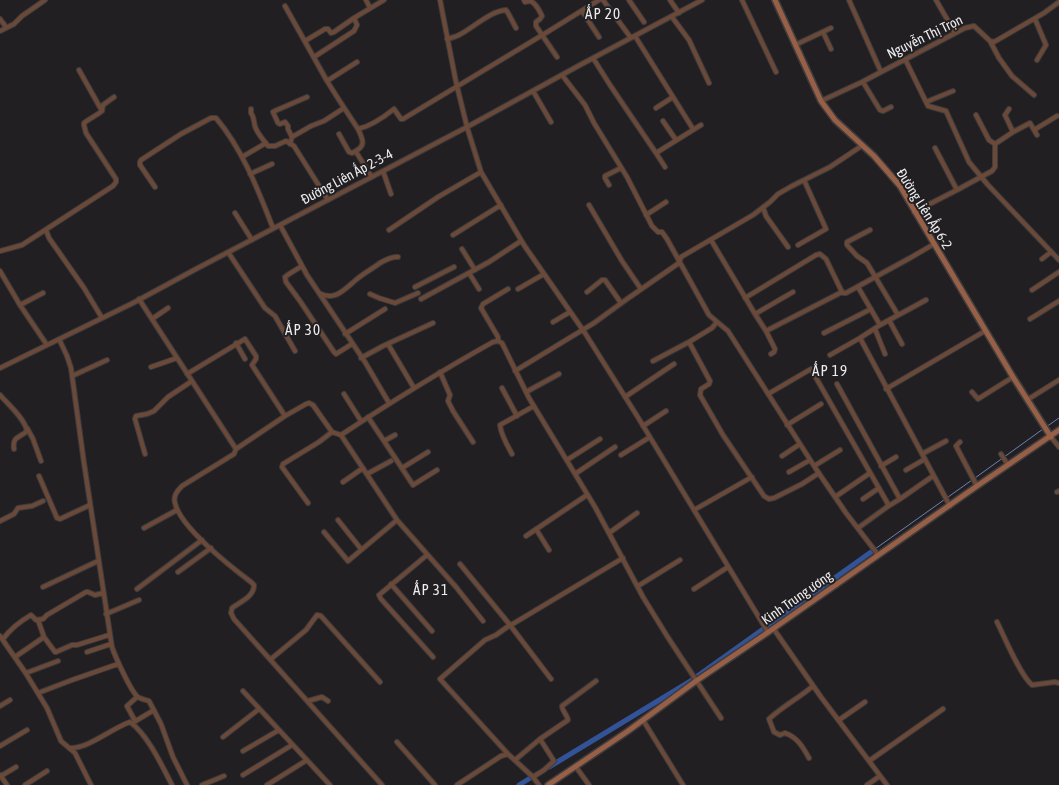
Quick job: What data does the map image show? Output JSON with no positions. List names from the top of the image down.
{
  "streets": {
    "street": [
      "Nguyễn Thị Trọn",
      "Đường Liên Ấp 2-3-4",
      "Đường Liên Ấp 6-2",
      "Kinh Trung ương"
    ]
  },
  "crossings": [
    ["Nguyễn Thị Trọn", "Đường Liên Ấp 6-2"],
    ["Đường Liên Ấp 6-2", "Kinh Trung ương"]
  ],
  "districts": [
    "ẤP 20",
    "ẤP 30",
    "ẤP 19",
    "ẤP 31"
  ]
}
